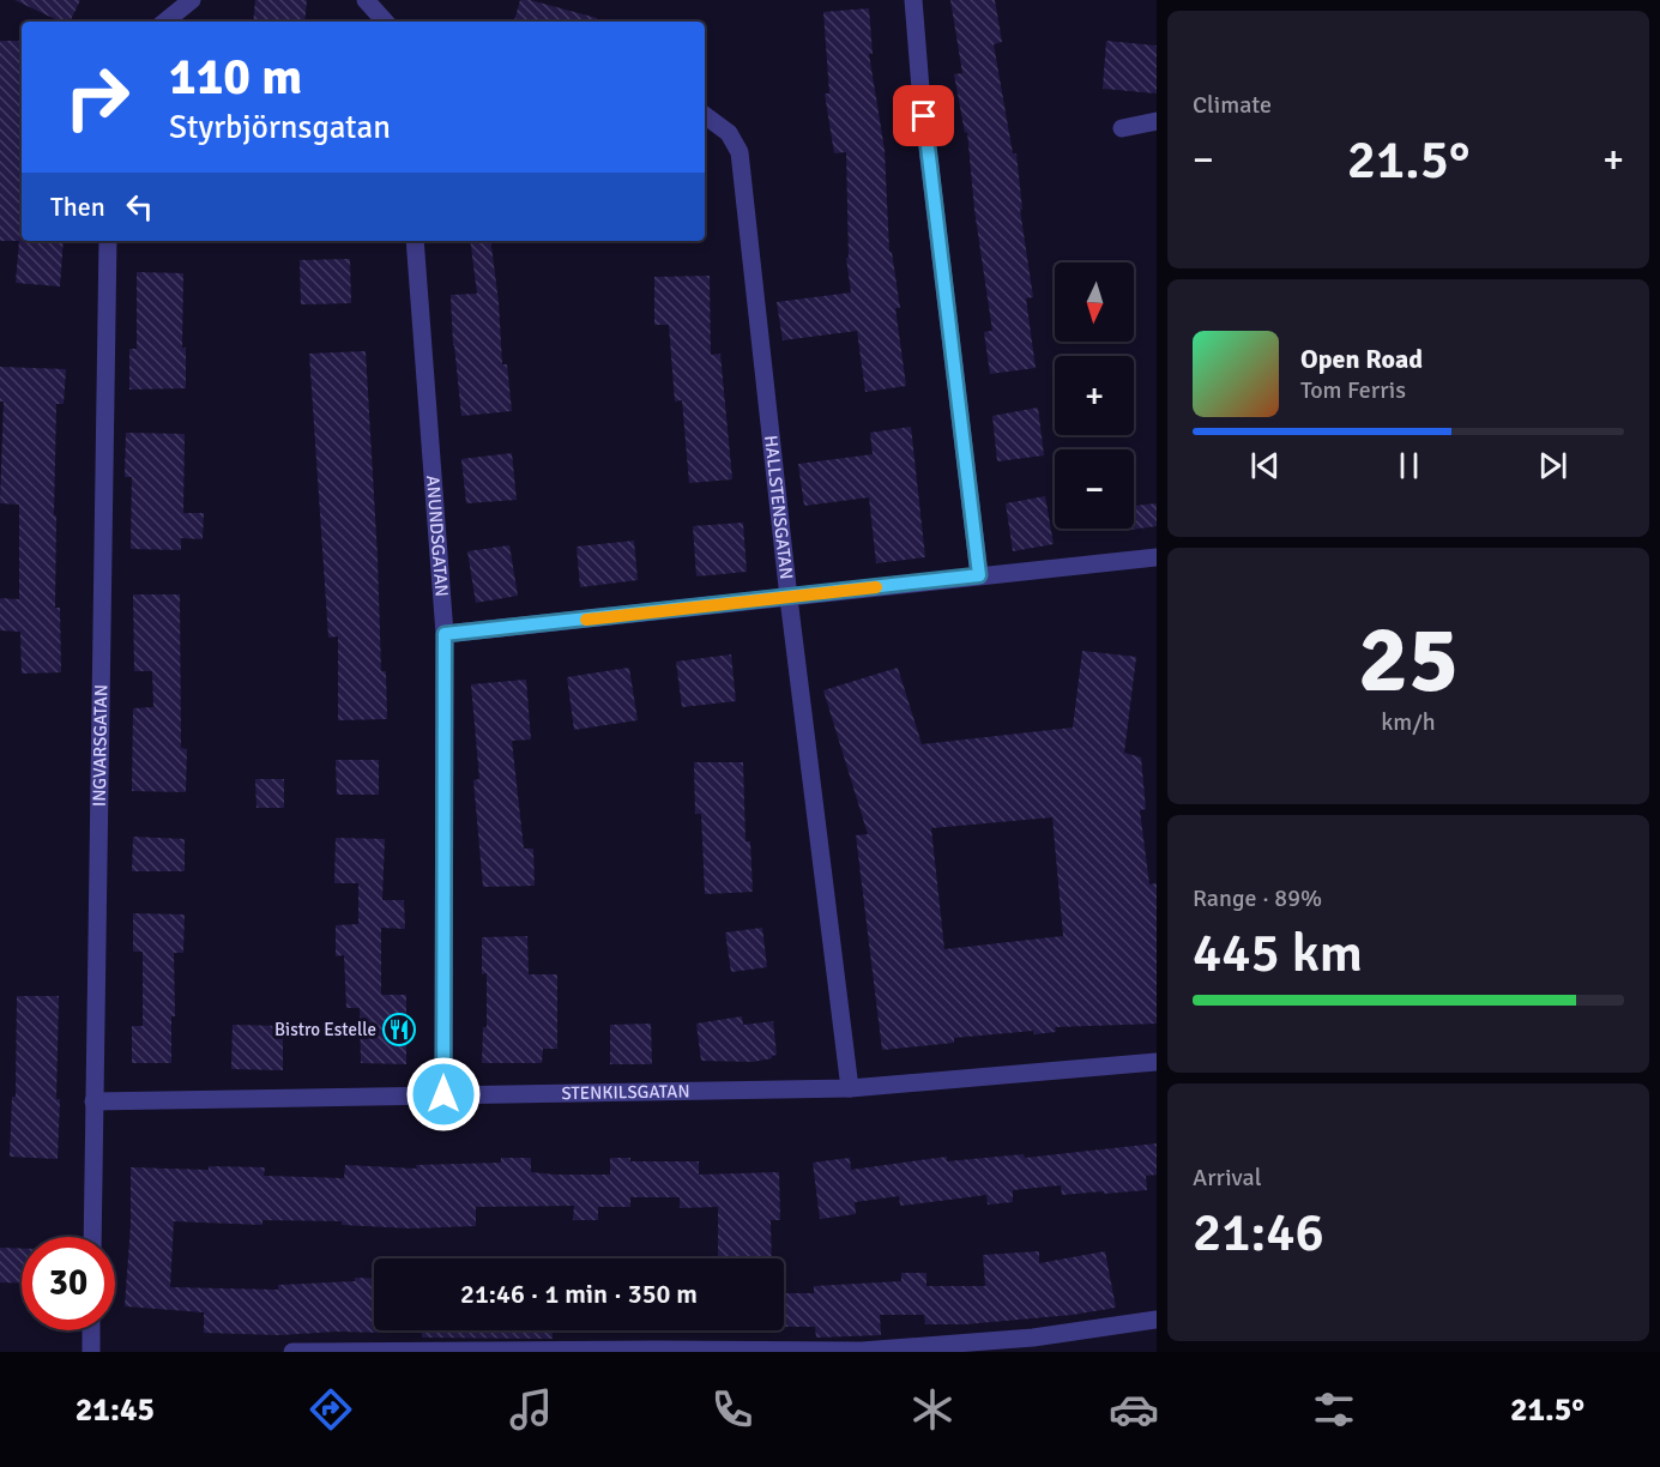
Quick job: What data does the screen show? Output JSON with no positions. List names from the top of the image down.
{
  "streets": {
    "street": [
      "HALLSTENSGATAN",
      "ANUNDSGATAN",
      "INGVARSGATAN",
      "STENKILSGATAN"
    ]
  },
  "crossings": [
    ["HALLSTENSGATAN", "STENKILSGATAN"],
    ["ANUNDSGATAN", "STENKILSGATAN"],
    ["INGVARSGATAN", "STENKILSGATAN"]
  ],
  "places": {
    "restaurant": ["Bistro Estelle"]
  },
  "north": "bottom",
  "page": {
    "tile": [
      "Climate",
      ["25", "km/h"],
      ["Range · 89%", "445 km"],
      ["Arrival", "21:46"]
    ],
    "turn": ["110 m", "Styrbjörnsgatan"],
    "heat": ["−", "21.5°", "+"],
    "then": "Then",
    "map_buttons": ["+", "−"],
    "song": ["Open Road", "Tom Ferris"],
    "limit": "30",
    "trip": "21:46 · 1 min · 350 m",
    "tabs": ["21:45", "21.5°"]
  }
}
